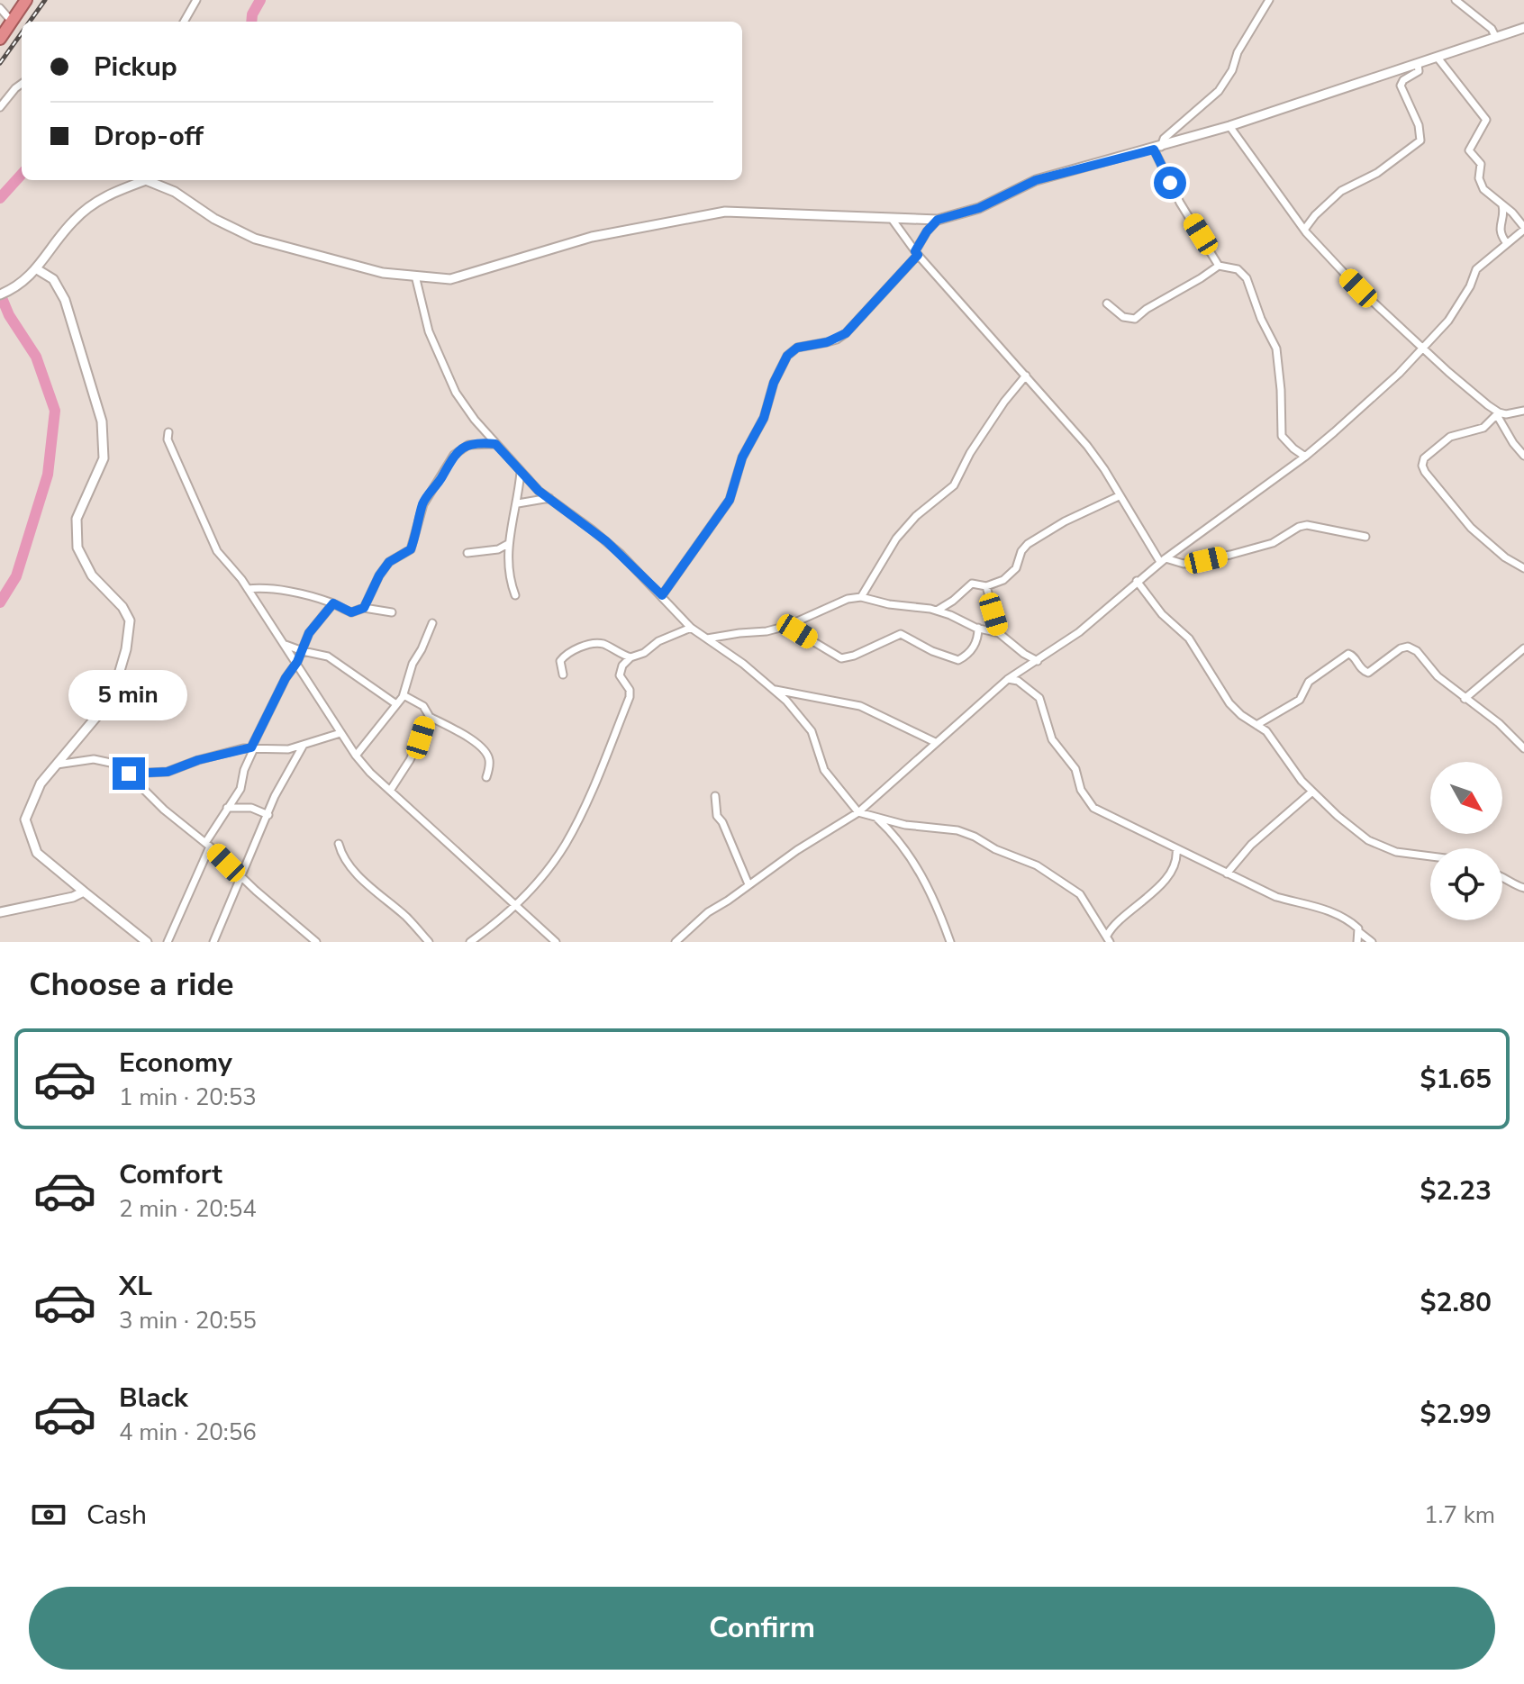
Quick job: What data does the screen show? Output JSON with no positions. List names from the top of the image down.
{
  "north": "bottom right",
  "page": {
    "banner": ["Pickup", "Drop-off"],
    "bubble": "5 min",
    "heading": "Choose a ride",
    "list": [
      {
        "name": "Economy",
        "note": "1 min · 20:53",
        "value": "$1.65"
      },
      {
        "name": "Comfort",
        "note": "2 min · 20:54",
        "value": "$2.23"
      },
      {
        "name": "XL",
        "note": "3 min · 20:55",
        "value": "$2.80"
      },
      {
        "name": "Black",
        "note": "4 min · 20:56",
        "value": "$2.99"
      }
    ],
    "pay": ["Cash", "1.7 km"],
    "buttons": "Confirm"
  }
}
